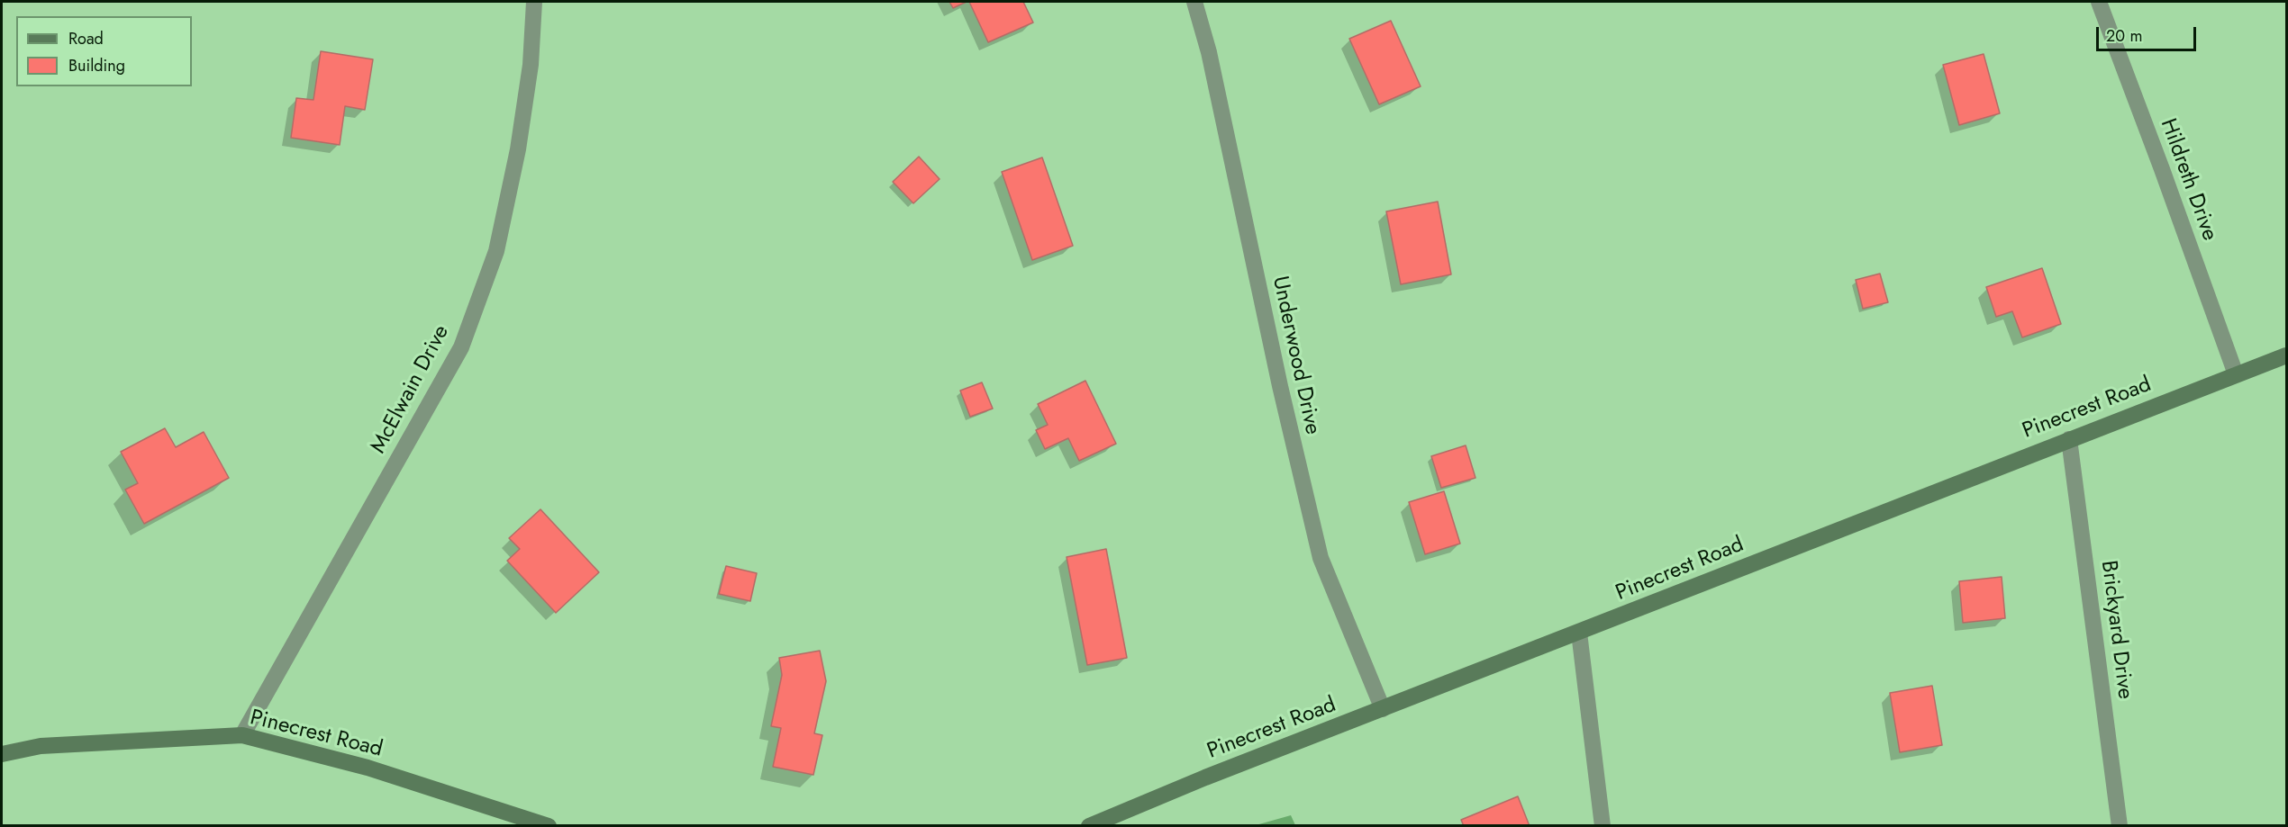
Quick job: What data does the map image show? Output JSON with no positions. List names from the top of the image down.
{
  "streets": {
    "street": [
      "Hildreth Drive",
      "Underwood Drive",
      "McElwain Drive",
      "Pinecrest Road",
      "Brickyard Drive"
    ]
  },
  "crossings": [
    ["Hildreth Drive", "Pinecrest Road"],
    ["Underwood Drive", "Pinecrest Road"],
    ["McElwain Drive", "Pinecrest Road"],
    ["Pinecrest Road", "Brickyard Drive"]
  ],
  "legend": ["Road", "Building"],
  "scale_bar": "20 m"
}
